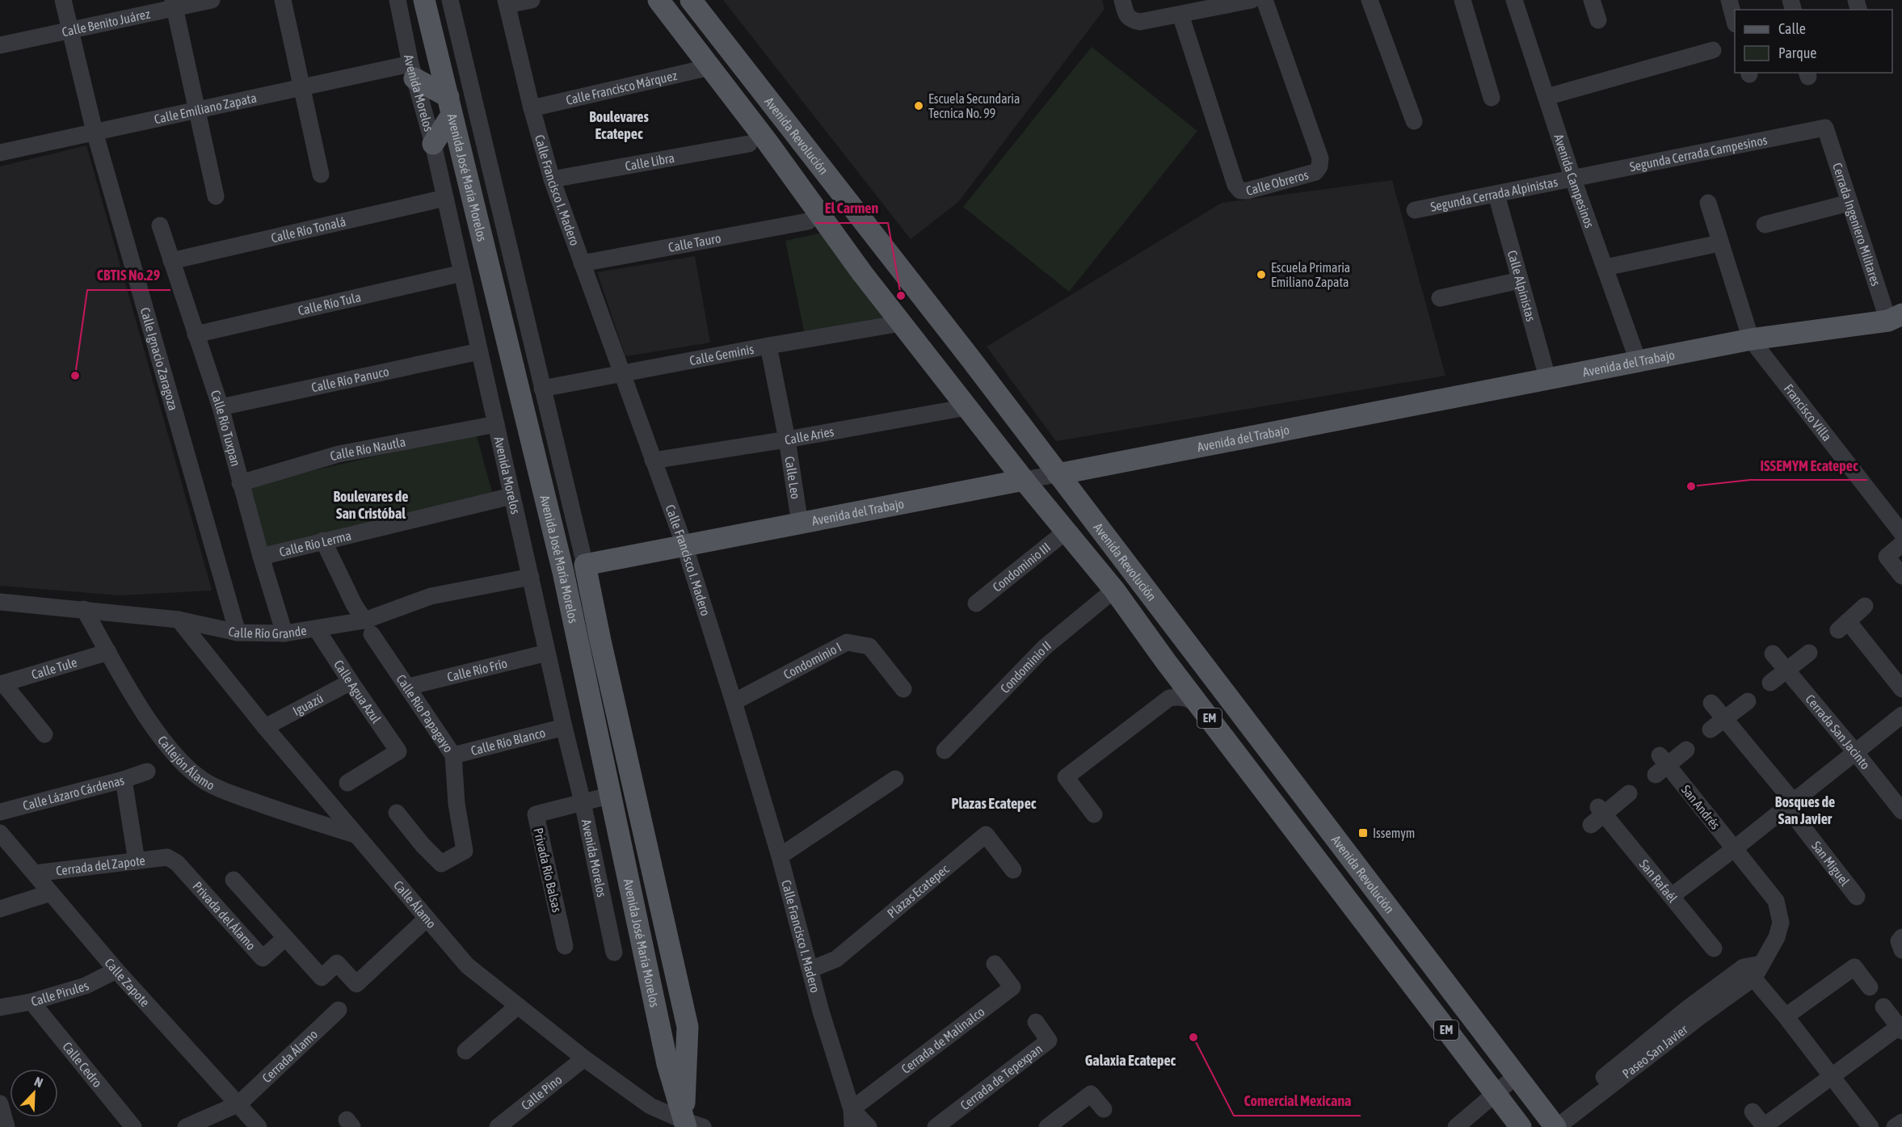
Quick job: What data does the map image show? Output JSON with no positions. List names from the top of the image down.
{
  "streets": {
    "main road": [
      "Avenida Revolución",
      "Avenida José María Morelos",
      "Avenida del Trabajo",
      "EM"
    ],
    "street": [
      "Calle Benito Juárez",
      "Calle Francisco Márquez",
      "Avenida Morelos",
      "Calle Emiliano Zapata",
      "Segunda Cerrada Campesinos",
      "Calle Libra",
      "Calle Obreros",
      "Avenida Campesinos",
      "Calle Francisco I. Madero",
      "Segunda Cerrada Alpinistas",
      "Cerrada Ingeniero Militares",
      "Calle Río Tonalá",
      "Calle Tauro",
      "Calle Alpinistas",
      "Calle Río Tula",
      "Calle Geminis",
      "Calle Ignacio Zaragoza",
      "Calle Río Panuco",
      "Francisco Villa",
      "Calle Río Tuxpan",
      "Calle Aries",
      "Calle Río Nautla",
      "Calle Leo",
      "Calle Río Lerma",
      "Condominio III",
      "Calle Río Grande",
      "Condominio I",
      "Condominio II",
      "Calle Tule",
      "Calle Río Frío",
      "Calle Agua Azul",
      "Iguazú",
      "Calle Río Papagayo",
      "Cerrada San Jacinto",
      "Calle Río Blanco",
      "Callejón Álamo",
      "Calle Lázaro Cárdenas",
      "San Andrés",
      "San Miguel",
      "Cerrada del Zapote",
      "Privada Río Balsas",
      "San Rafaél",
      "Plazas Ecatepec",
      "Calle Álamo",
      "Privada del Álamo",
      "Calle Zapote",
      "Calle Pirules",
      "Cerrada de Malinalco",
      "Paseo San Javier",
      "Cerrada Álamo",
      "Calle Cedro",
      "Cerrada de Tepexpan",
      "Calle Pino"
    ]
  },
  "crossings": [
    ["Calle Benito Juárez", "Calle Ignacio Zaragoza"],
    ["Calle Francisco Márquez", "Avenida Revolución"],
    ["Calle Francisco Márquez", "Calle Francisco I. Madero"],
    ["Avenida Morelos", "Calle Emiliano Zapata"],
    ["Avenida Morelos", "Calle Río Tonalá"],
    ["Avenida Morelos", "Calle Río Tula"],
    ["Avenida Morelos", "Calle Río Panuco"],
    ["Avenida Morelos", "Calle Río Nautla"],
    ["Avenida Morelos", "Calle Río Lerma"],
    ["Avenida Morelos", "Calle Río Grande"],
    ["Avenida Morelos", "Calle Río Frío"],
    ["Avenida Morelos", "Calle Río Blanco"],
    ["Avenida Morelos", "Privada Río Balsas"],
    ["Calle Emiliano Zapata", "Calle Ignacio Zaragoza"],
    ["Avenida Revolución", "Calle Geminis"],
    ["Avenida Revolución", "Avenida del Trabajo"],
    ["Avenida Revolución", "Calle Aries"],
    ["Avenida Revolución", "Condominio III"],
    ["Avenida Revolución", "Condominio II"],
    ["Avenida Revolución", "Paseo San Javier"],
    ["Segunda Cerrada Campesinos", "Avenida Campesinos"],
    ["Segunda Cerrada Campesinos", "Segunda Cerrada Alpinistas"],
    ["Segunda Cerrada Campesinos", "Cerrada Ingeniero Militares"],
    ["Calle Libra", "Calle Francisco I. Madero"],
    ["Avenida José María Morelos", "Calle Geminis"],
    ["Avenida José María Morelos", "Avenida del Trabajo"],
    ["Avenida José María Morelos", "Privada Río Balsas"],
    ["Avenida José María Morelos", "Calle Álamo"],
    ["Avenida Campesinos", "Segunda Cerrada Alpinistas"],
    ["Avenida Campesinos", "Avenida del Trabajo"],
    ["Calle Francisco I. Madero", "Calle Tauro"],
    ["Calle Francisco I. Madero", "Calle Geminis"],
    ["Calle Francisco I. Madero", "Avenida del Trabajo"],
    ["Calle Francisco I. Madero", "Calle Aries"],
    ["Calle Francisco I. Madero", "Condominio I"],
    ["Calle Francisco I. Madero", "Plazas Ecatepec"],
    ["Calle Francisco I. Madero", "Cerrada de Malinalco"],
    ["Segunda Cerrada Alpinistas", "Calle Alpinistas"],
    ["Cerrada Ingeniero Militares", "Avenida del Trabajo"],
    ["Calle Río Tonalá", "Calle Río Tuxpan"],
    ["Calle Alpinistas", "Avenida del Trabajo"],
    ["Calle Río Tula", "Calle Río Tuxpan"],
    ["Calle Geminis", "Calle Leo"],
    ["Calle Ignacio Zaragoza", "Calle Río Grande"],
    ["Avenida del Trabajo", "Francisco Villa"],
    ["Avenida del Trabajo", "Calle Leo"],
    ["Calle Río Panuco", "Calle Río Tuxpan"],
    ["Calle Río Tuxpan", "Calle Río Nautla"],
    ["Calle Río Tuxpan", "Calle Río Lerma"],
    ["Calle Río Tuxpan", "Calle Río Grande"],
    ["Calle Aries", "Calle Leo"],
    ["Calle Río Lerma", "Calle Río Papagayo"],
    ["Calle Río Grande", "Calle Agua Azul"],
    ["Calle Río Grande", "Calle Río Papagayo"],
    ["Calle Río Grande", "Callejón Álamo"],
    ["Calle Río Grande", "Calle Álamo"],
    ["Calle Tule", "Callejón Álamo"],
    ["Calle Río Frío", "Calle Río Papagayo"],
    ["Calle Agua Azul", "Iguazú"],
    ["Iguazú", "Calle Álamo"],
    ["Calle Río Papagayo", "Calle Río Blanco"],
    ["Callejón Álamo", "Calle Álamo"],
    ["San Andrés", "Paseo San Javier"],
    ["Cerrada del Zapote", "Privada del Álamo"],
    ["Cerrada del Zapote", "Calle Zapote"],
    ["Calle Álamo", "Calle Pino"],
    ["Calle Zapote", "Calle Pirules"],
    ["Calle Zapote", "Cerrada Álamo"],
    ["Calle Pirules", "Calle Cedro"]
  ],
  "districts": [
    "Boulevares Ecatepec",
    "Boulevares de San Cristóbal",
    "Bosques de San Javier",
    "Plazas Ecatepec",
    "Galaxia Ecatepec"
  ],
  "places": {
    "other": [
      "Escuela Secundaria Tecnica No. 99",
      "Escuela Primaria Emiliano Zapata",
      "El Carmen",
      "CBTIS No.29",
      "ISSEMYM Ecatepec",
      "Comercial Mexicana"
    ],
    "transit": ["Issemym"]
  },
  "legend": ["Calle", "Parque"],
  "north": "top right"
}
